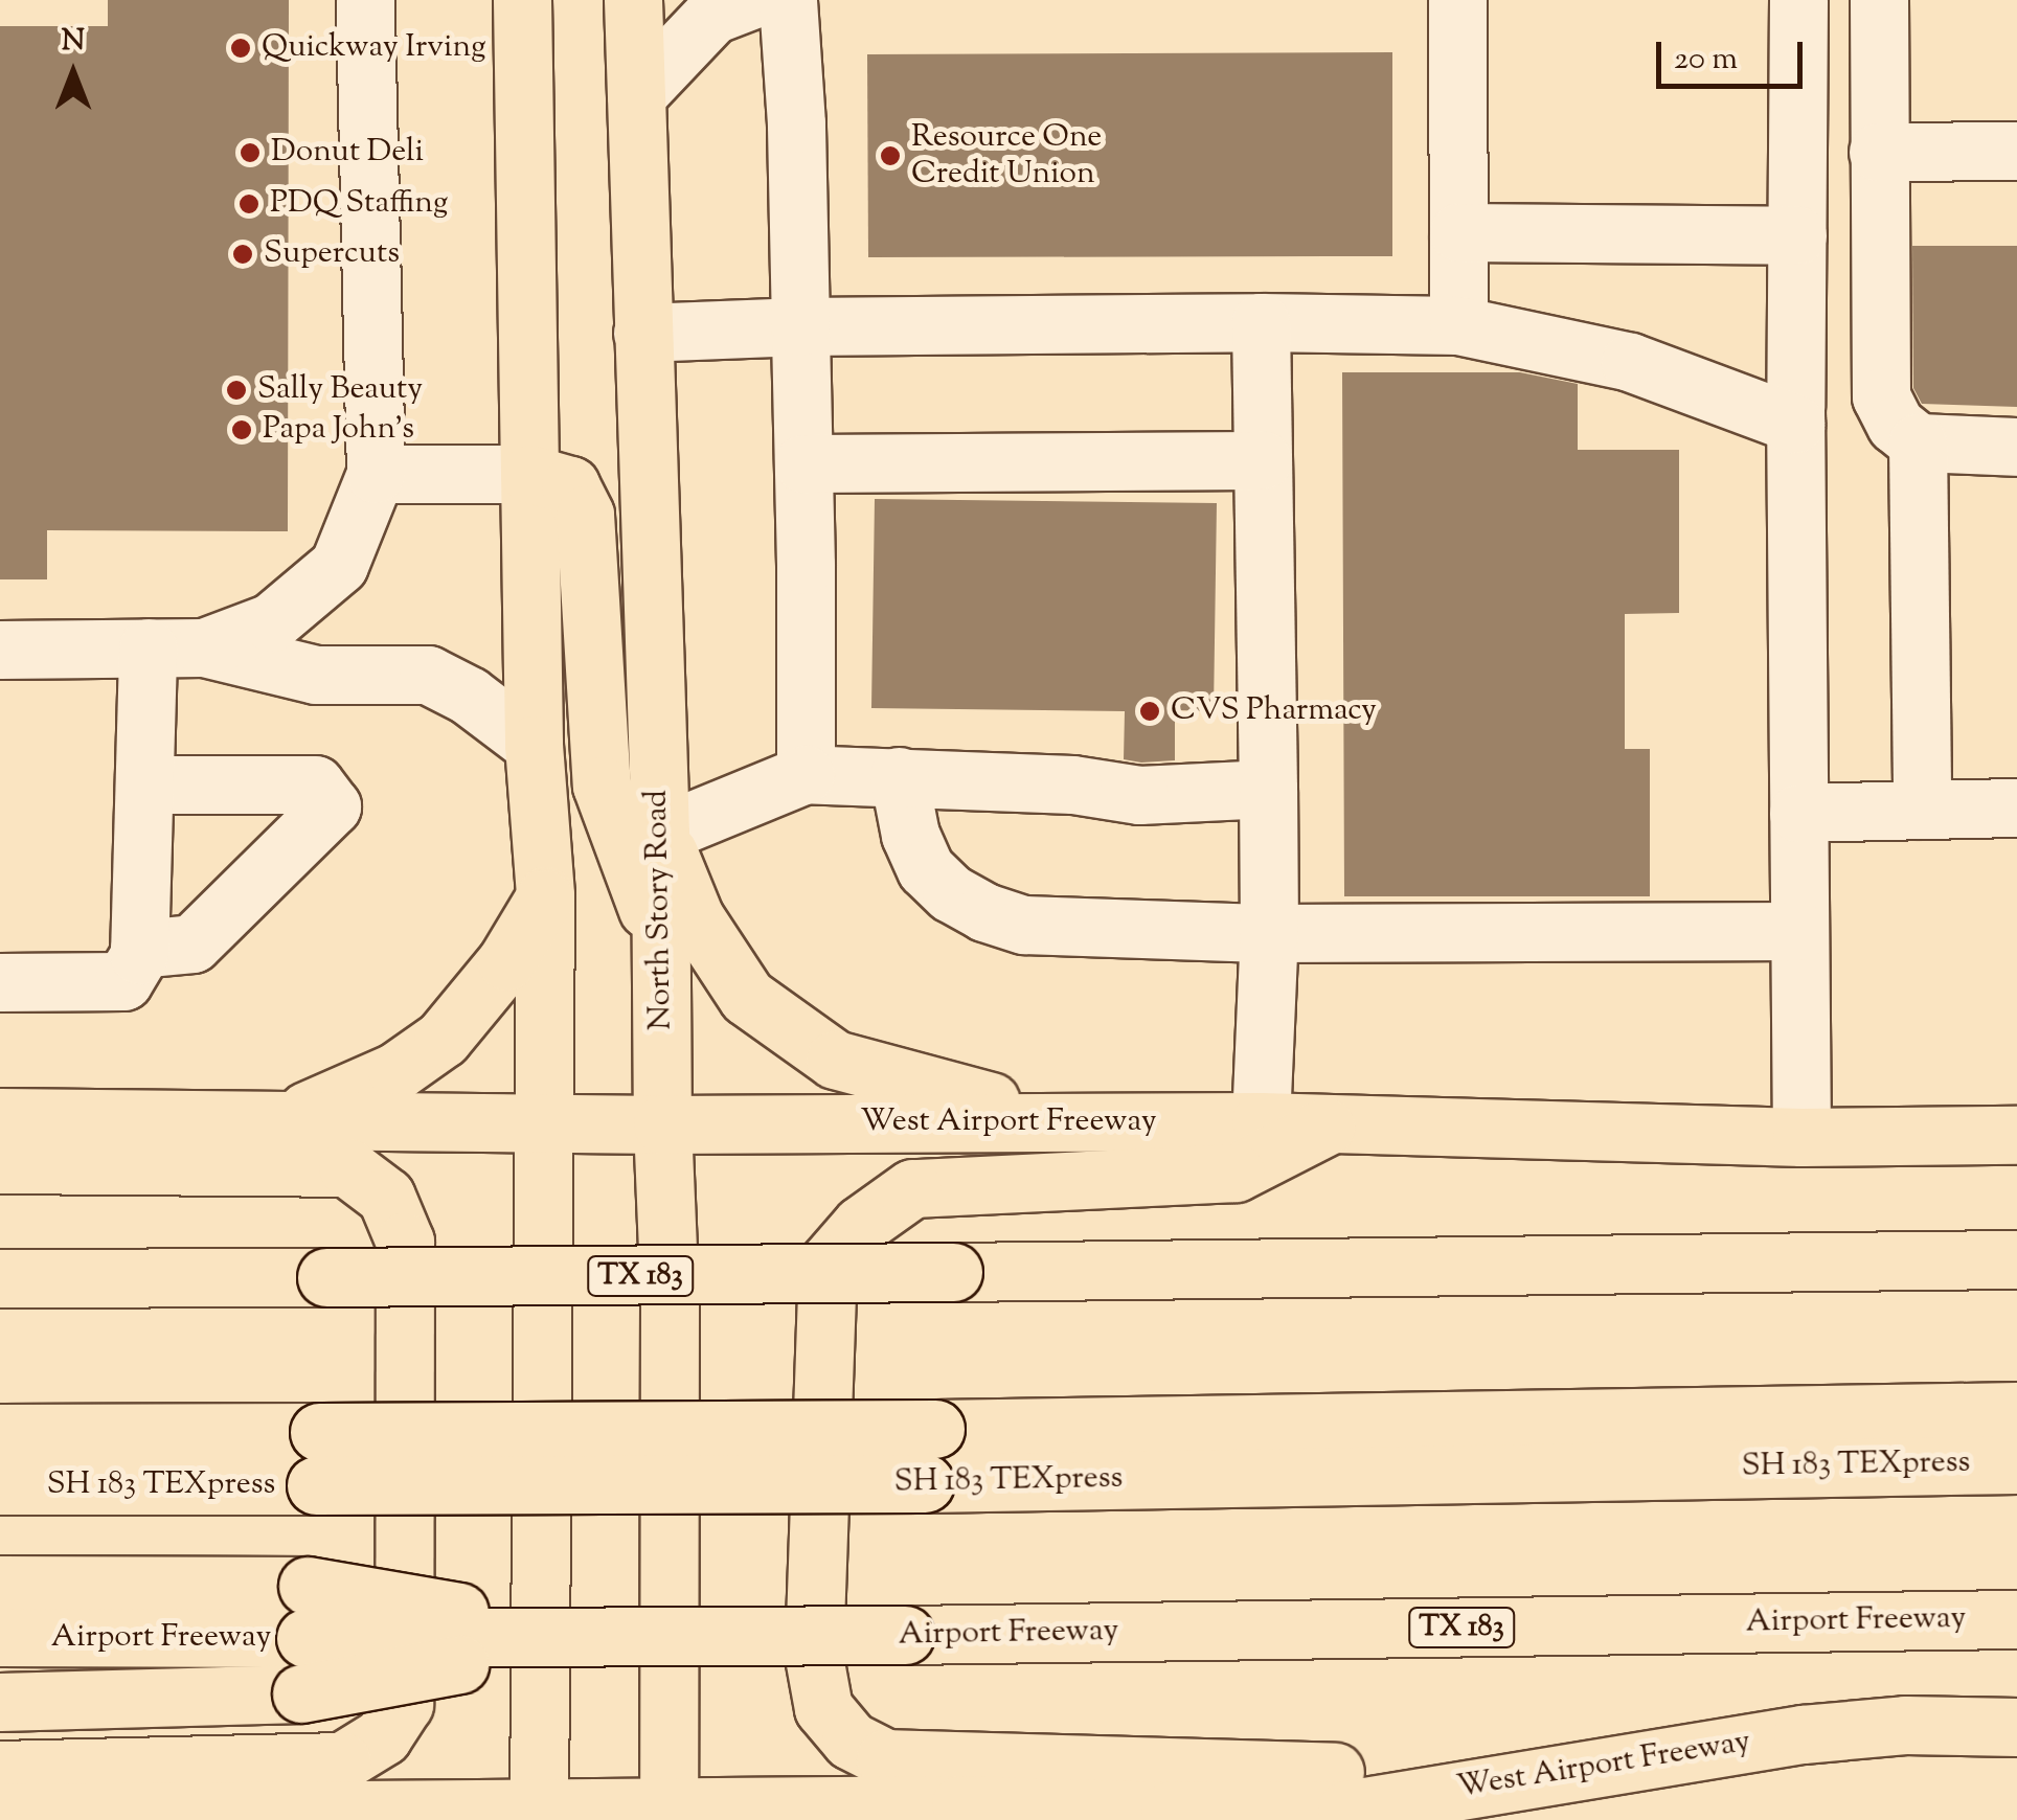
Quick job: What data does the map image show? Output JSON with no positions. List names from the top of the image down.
{
  "streets": {
    "main road": [
      "North Story Road",
      "West Airport Freeway",
      "TX 183",
      "SH 183 TEXpress",
      "Airport Freeway"
    ]
  },
  "crossings": [
    ["North Story Road", "West Airport Freeway"]
  ],
  "places": [
    "Quickway Irving",
    "Donut Deli",
    "Resource One Credit Union",
    "PDQ Staffing",
    "Supercuts",
    "Sally Beauty",
    "Papa John's",
    "CVS Pharmacy"
  ],
  "scale_bar": "20 m",
  "north": "top"
}
